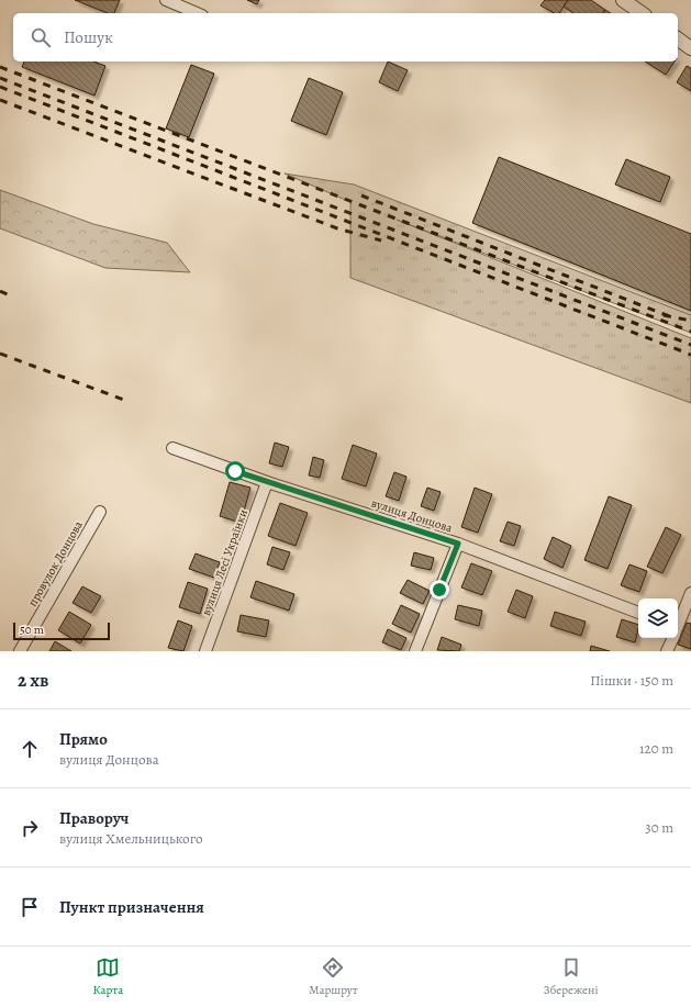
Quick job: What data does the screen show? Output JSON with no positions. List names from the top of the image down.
{
  "streets": {
    "street": ["вулиця Донцова", "вулиця Лесі Українки", "провулок Донцова"]
  },
  "crossings": [
    ["вулиця Донцова", "вулиця Лесі Українки"]
  ],
  "scale_bar": "50 m",
  "page": {
    "search": "Пошук",
    "scale": "50 m",
    "heading": ["2 хв", "Пішки · 150 m"],
    "list": [
      ["Прямо", "вулиця Донцова", "120 m"],
      ["Праворуч", "вулиця Хмельницького", "30 m"],
      "Пункт призначення"
    ],
    "nav": ["Карта", "Маршрут", "Збережені"]
  }
}
